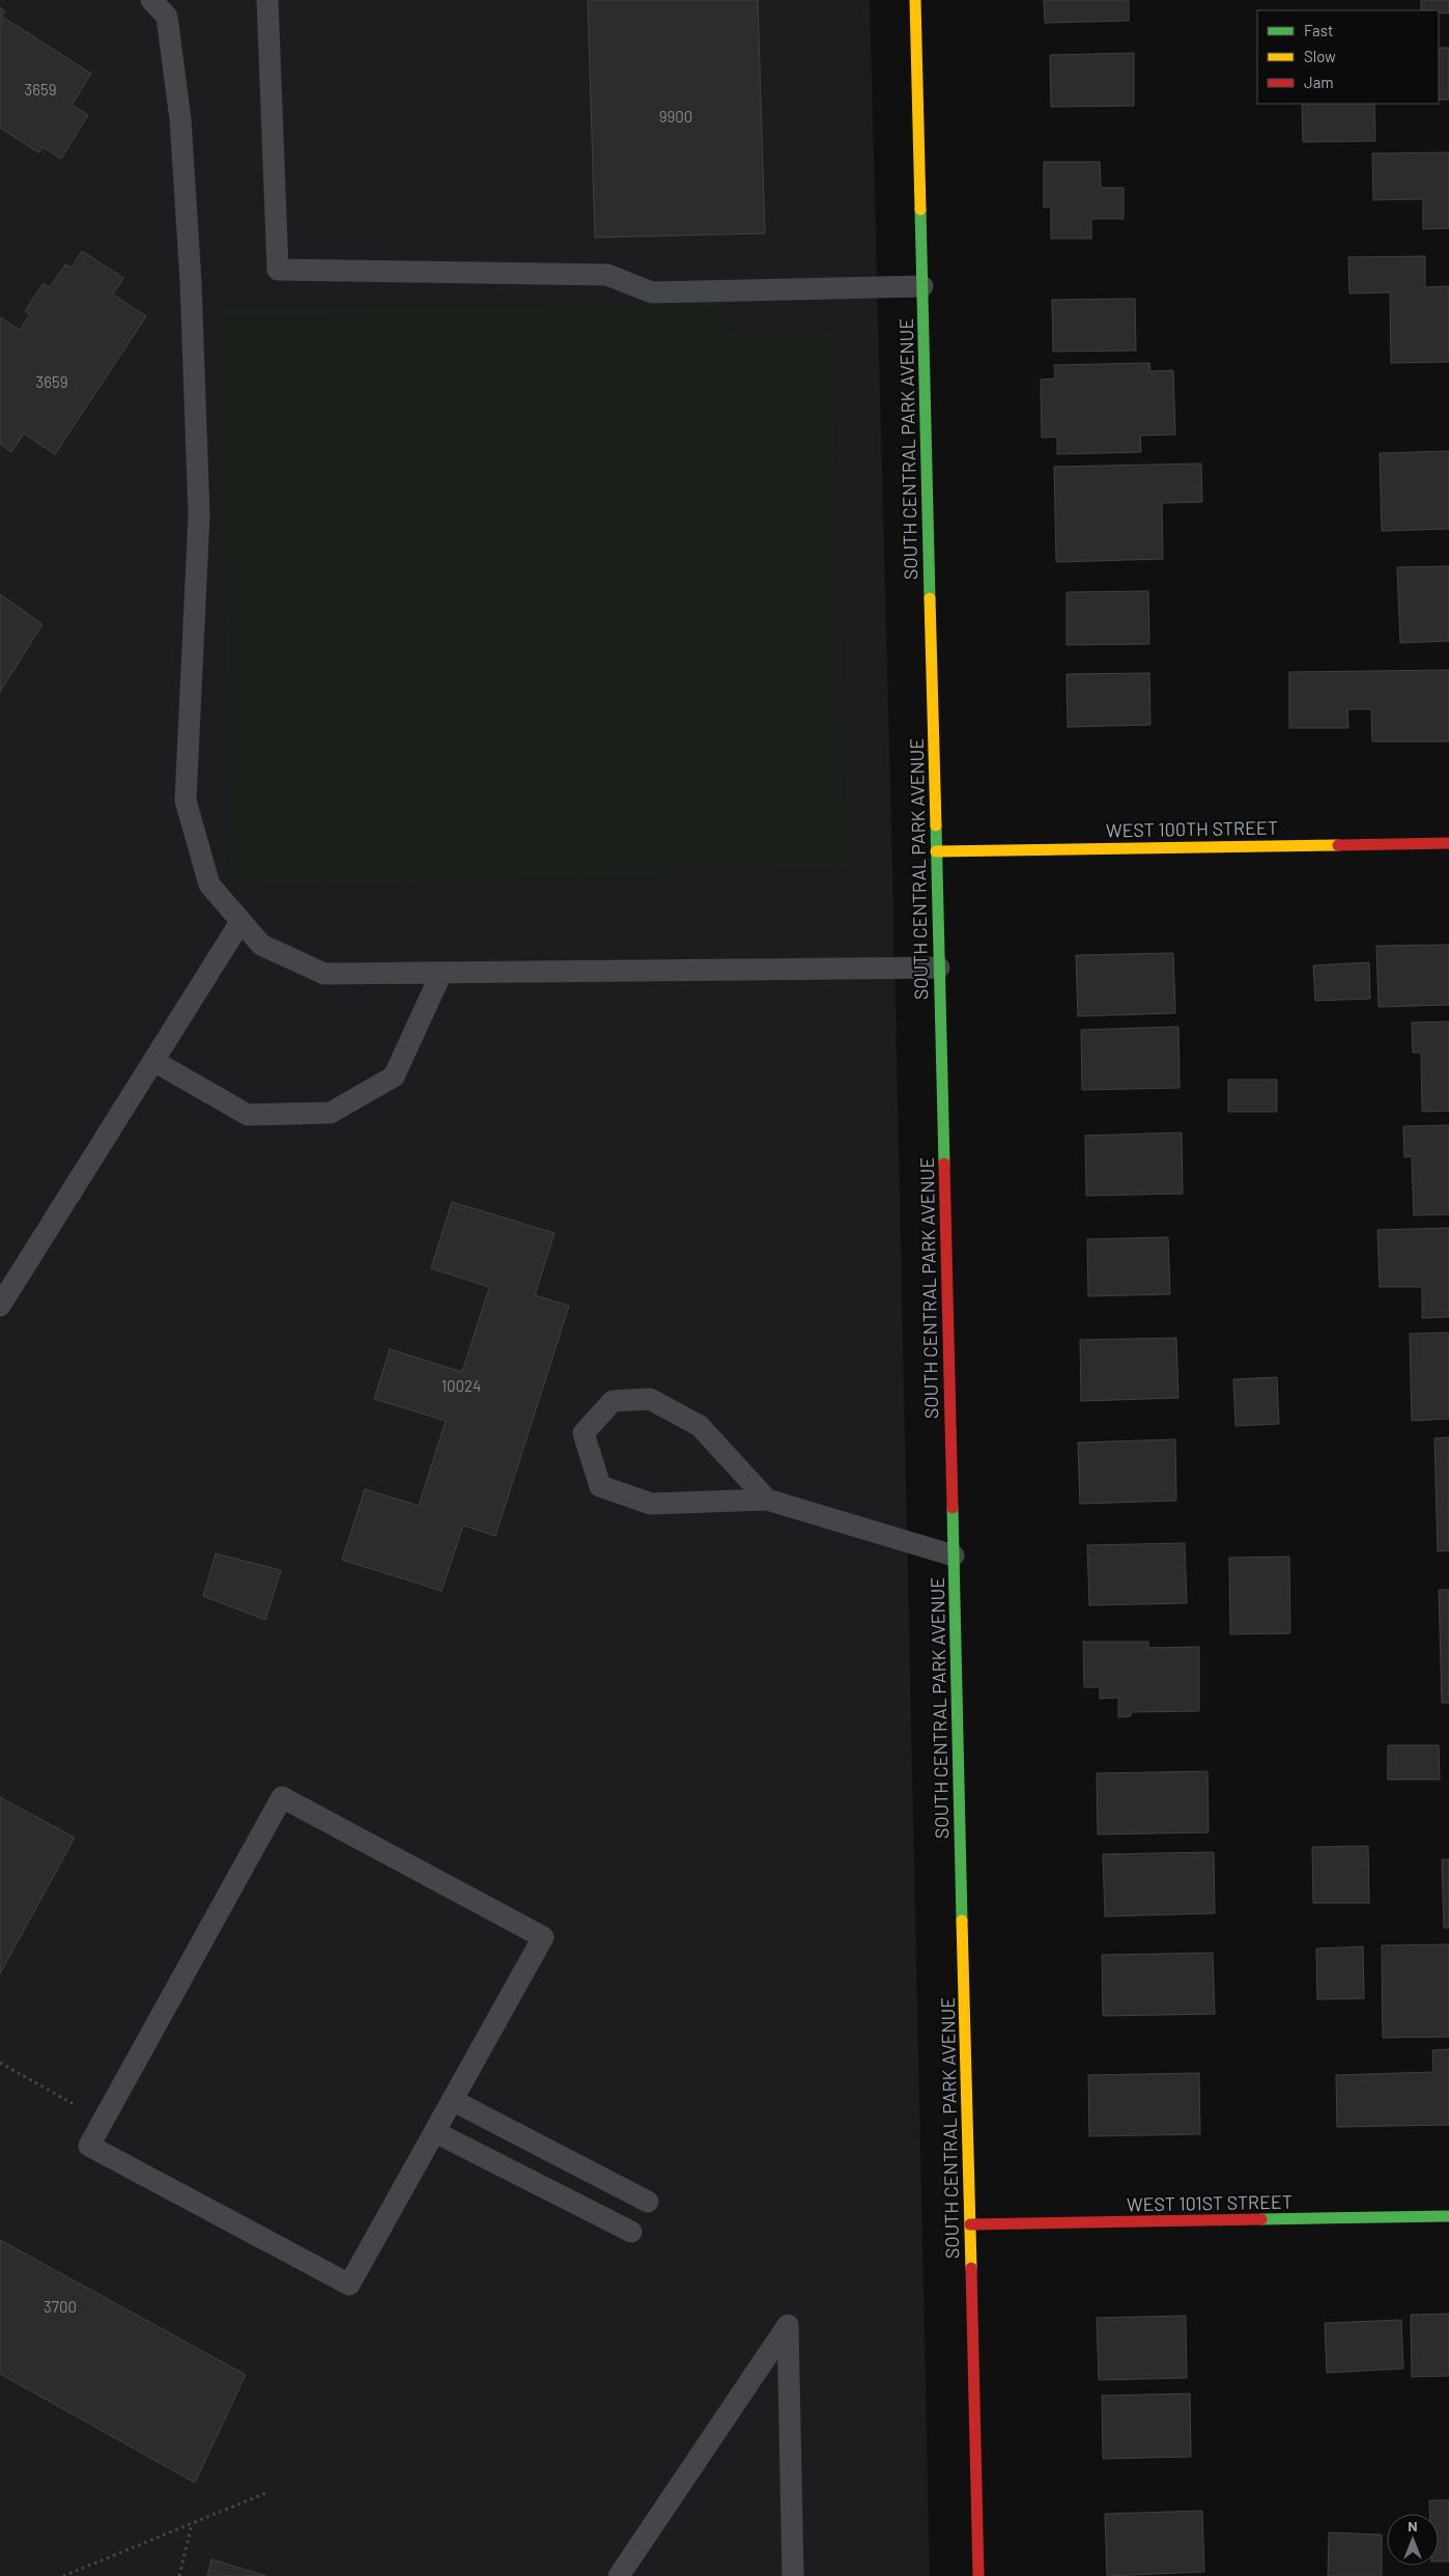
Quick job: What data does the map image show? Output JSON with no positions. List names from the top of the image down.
{
  "streets": {
    "street": ["SOUTH CENTRAL PARK AVENUE", "WEST 100TH STREET", "WEST 101ST STREET"]
  },
  "crossings": [
    ["SOUTH CENTRAL PARK AVENUE", "WEST 100TH STREET"],
    ["SOUTH CENTRAL PARK AVENUE", "WEST 101ST STREET"]
  ],
  "house_numbers": [
    "3659",
    "9900",
    "3659",
    "10024",
    "3700"
  ],
  "legend": ["Fast", "Slow", "Jam"],
  "north": "top"
}
